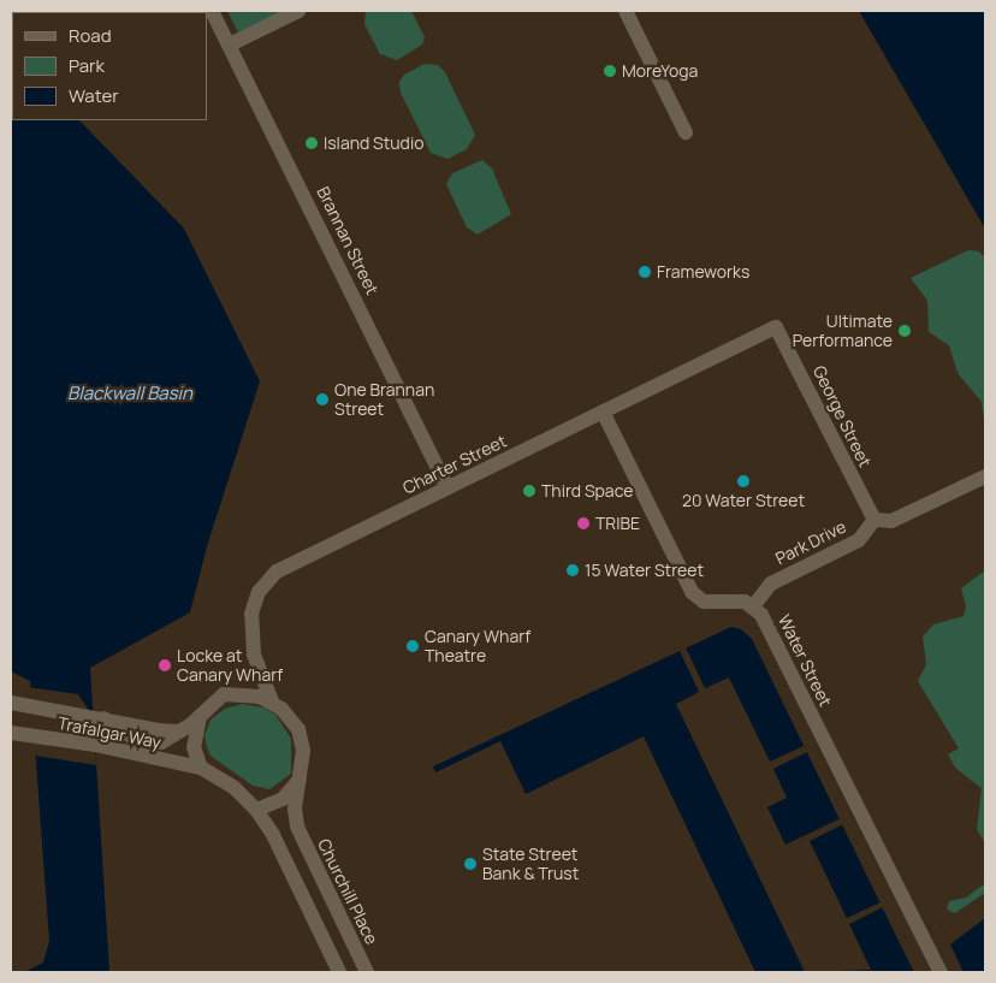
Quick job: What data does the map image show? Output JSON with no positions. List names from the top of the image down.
{
  "streets": {
    "street": [
      "Brannan Street",
      "George Street",
      "Charter Street",
      "Park Drive",
      "Water Street",
      "Trafalgar Way",
      "Churchill Place"
    ]
  },
  "crossings": [
    ["Brannan Street", "Charter Street"],
    ["George Street", "Charter Street"],
    ["George Street", "Park Drive"],
    ["Charter Street", "Trafalgar Way"],
    ["Charter Street", "Churchill Place"],
    ["Park Drive", "Water Street"],
    ["Trafalgar Way", "Churchill Place"]
  ],
  "water": ["Blackwall Basin"],
  "places": [
    "MoreYoga",
    "Island Studio",
    "Frameworks",
    "Ultimate Performance",
    "One Brannan Street",
    "20 Water Street",
    "Third Space",
    "TRIBE",
    "15 Water Street",
    "Canary Wharf Theatre",
    "Locke at Canary Wharf",
    "State Street Bank & Trust"
  ],
  "legend": ["Road", "Park", "Water"]
}
